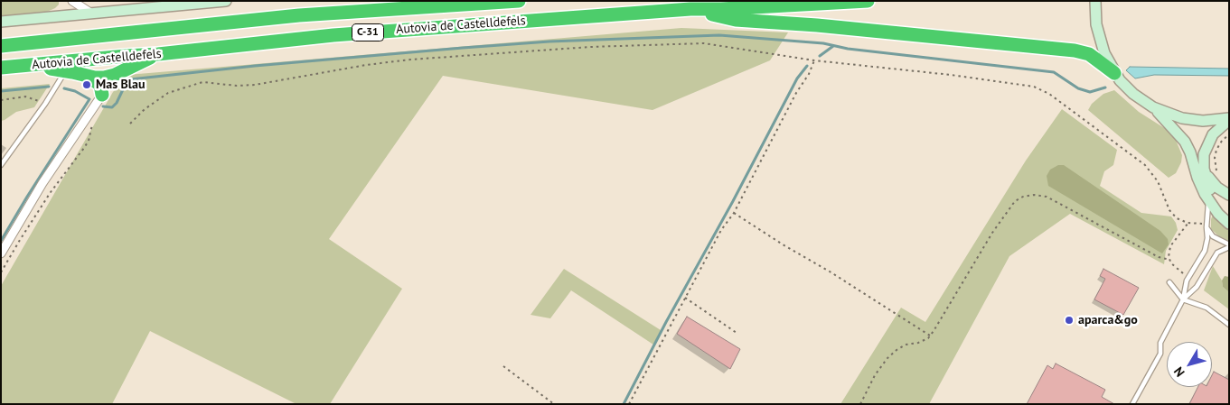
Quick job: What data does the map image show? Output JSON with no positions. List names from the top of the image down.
{
  "streets": {
    "highway": ["Autovia de Castelldefels", "C-31"]
  },
  "places": ["Mas Blau", "aparca&go"],
  "north": "bottom left"
}
